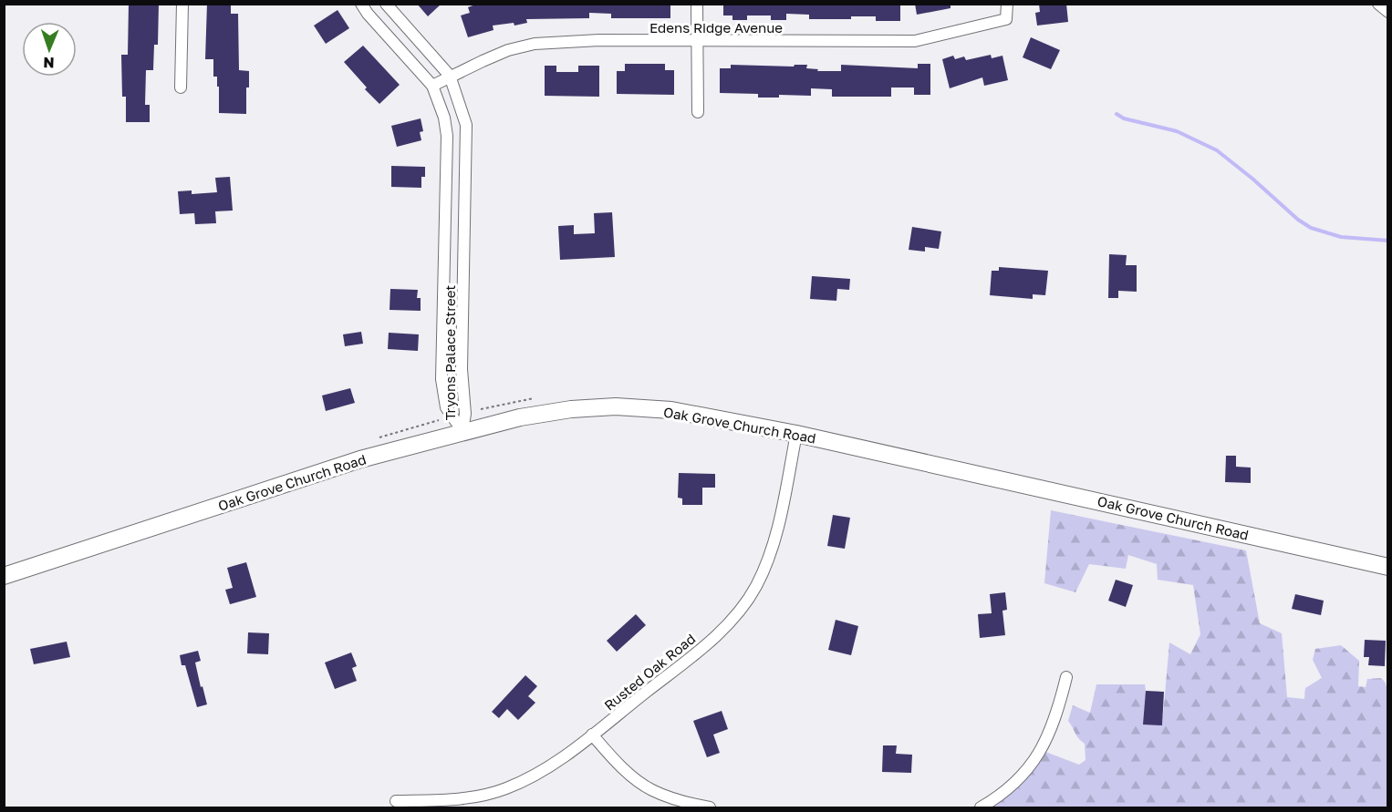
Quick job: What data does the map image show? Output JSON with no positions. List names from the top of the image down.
{
  "streets": {
    "main road": ["Oak Grove Church Road"],
    "street": ["Edens Ridge Avenue", "Tryons Palace Street", "Rusted Oak Road"]
  },
  "crossings": [
    ["Edens Ridge Avenue", "Tryons Palace Street"],
    ["Tryons Palace Street", "Oak Grove Church Road"],
    ["Oak Grove Church Road", "Rusted Oak Road"]
  ],
  "north": "bottom"
}
